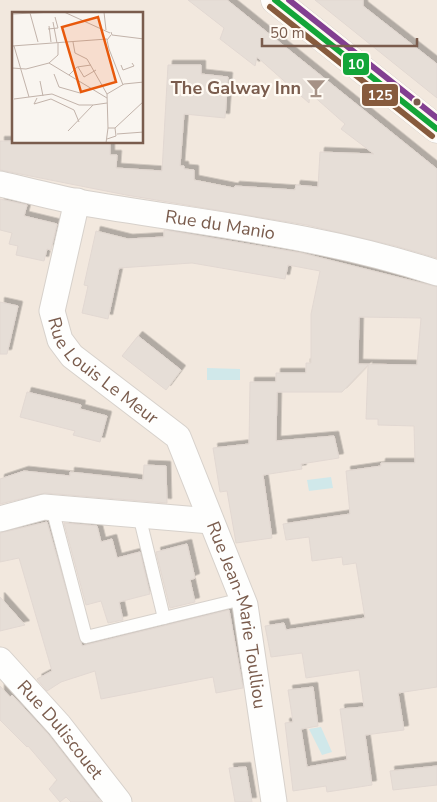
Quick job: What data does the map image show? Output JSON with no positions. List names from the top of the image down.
{
  "streets": {
    "street": [
      "Rue du Manio",
      "Rue Louis Le Meur",
      "Rue Jean-Marie Toulliou",
      "Rue Duliscouet"
    ]
  },
  "crossings": [
    ["Rue du Manio", "Rue Louis Le Meur"],
    ["Rue Louis Le Meur", "Rue Jean-Marie Toulliou"]
  ],
  "places": {
    "bar": ["The Galway Inn"]
  },
  "lines": ["transit line 10", "transit line 125"],
  "scale_bar": "50 m"
}
